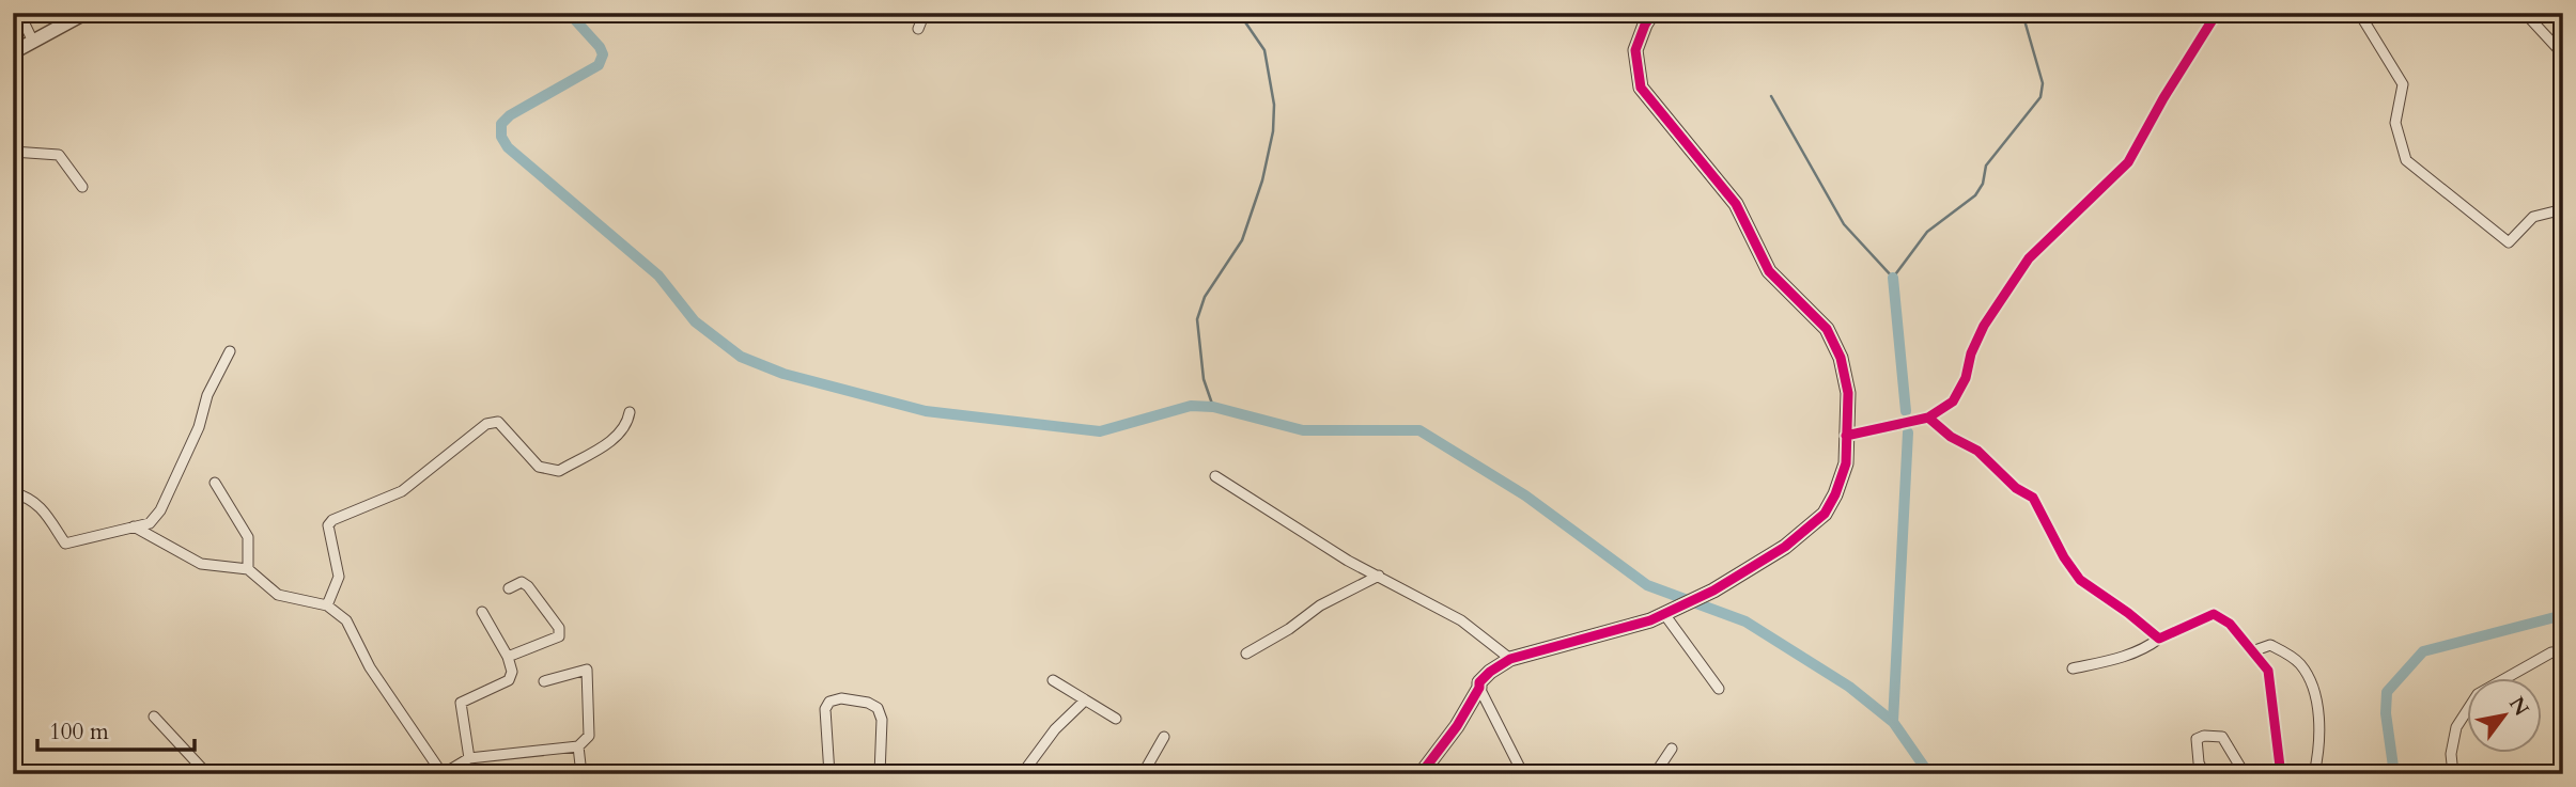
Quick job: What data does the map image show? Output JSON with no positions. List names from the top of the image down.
{
  "scale_bar": "100 m",
  "north": "top right"
}
